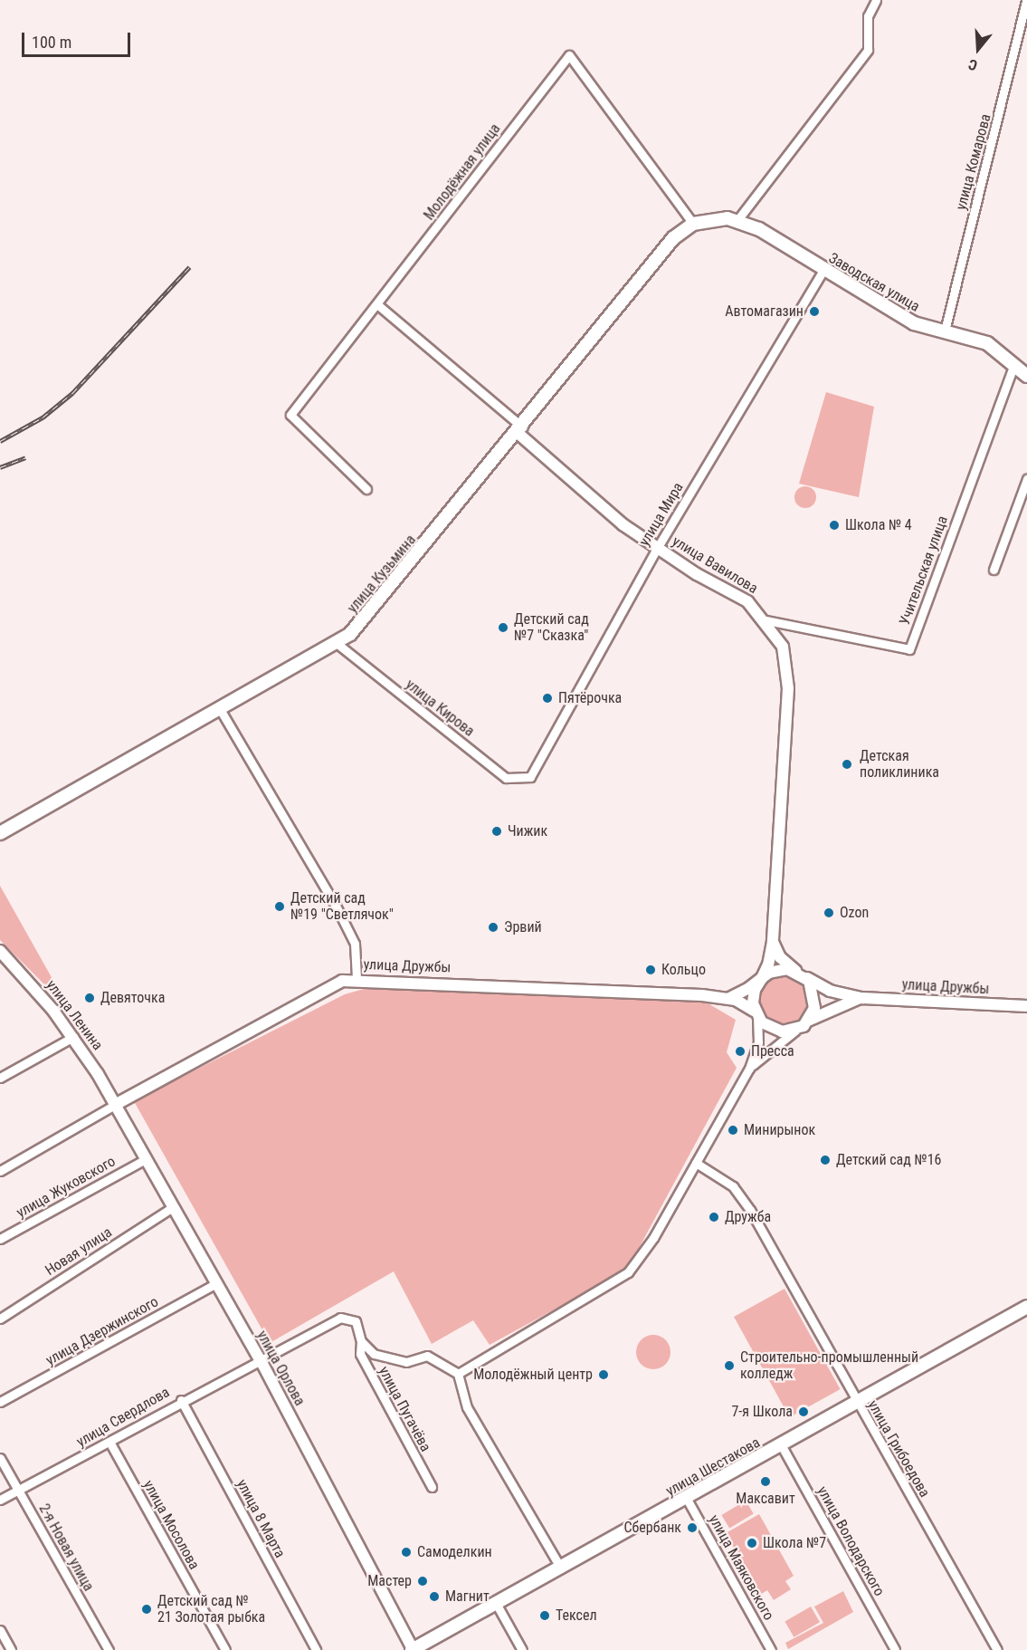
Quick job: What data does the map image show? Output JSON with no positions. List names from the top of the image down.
{
  "streets": {
    "main road": ["Заводская улица", "улица Кузьмина", "улица Шестакова"],
    "street": [
      "улица Комарова",
      "Молодёжная улица",
      "улица Мира",
      "улица Вавилова",
      "Учительская улица",
      "улица Кирова",
      "улица Дружбы",
      "улица Ленина",
      "улица Жуковского",
      "Новая улица",
      "улица Дзержинского",
      "улица Орлова",
      "улица Пугачёва",
      "улица Свердлова",
      "улица Грибоедова",
      "улица 8 Марта",
      "улица Мосолова",
      "улица Володарского",
      "2-я Новая улица",
      "улица Маяковского"
    ]
  },
  "crossings": [
    ["улица Комарова", "Заводская улица"],
    ["Молодёжная улица", "улица Вавилова"],
    ["Молодёжная улица", "улица Кузьмина"],
    ["Заводская улица", "улица Мира"],
    ["Заводская улица", "Учительская улица"],
    ["улица Мира", "улица Вавилова"],
    ["улица Мира", "улица Кирова"],
    ["улица Вавилова", "Учительская улица"],
    ["улица Вавилова", "улица Кузьмина"],
    ["улица Вавилова", "улица Дружбы"],
    ["улица Кузьмина", "улица Кирова"],
    ["улица Дружбы", "улица Ленина"],
    ["улица Дружбы", "улица Орлова"],
    ["улица Ленина", "улица Орлова"],
    ["улица Жуковского", "улица Орлова"],
    ["Новая улица", "улица Орлова"],
    ["улица Дзержинского", "улица Орлова"],
    ["улица Орлова", "улица Пугачёва"],
    ["улица Орлова", "улица Свердлова"],
    ["улица Орлова", "улица Шестакова"],
    ["улица Пугачёва", "улица Свердлова"],
    ["улица Свердлова", "улица 8 Марта"],
    ["улица Свердлова", "улица Мосолова"],
    ["улица Свердлова", "2-я Новая улица"],
    ["улица Грибоедова", "улица Шестакова"],
    ["улица Шестакова", "улица Володарского"],
    ["улица Шестакова", "улица Маяковского"]
  ],
  "places": [
    "Автомагазин",
    "Школа № 4",
    "Детский сад №7 \"Сказка\"",
    "Пятёрочка",
    "Детская поликлиника",
    "Чижик",
    "Детский сад №19 \"Светлячок\"",
    "Ozon",
    "Эрвий",
    "Кольцо",
    "Девяточка",
    "Пресса",
    "Минирынок",
    "Детский сад №16",
    "Дружба",
    "Строительно-промышленный колледж",
    "Молодёжный центр",
    "7-я Школа",
    "Максавит",
    "Сбербанк",
    "Школа №7",
    "Самоделкин",
    "Мастер",
    "Магнит",
    "Детский сад № 21 Золотая рыбка",
    "Тексел"
  ],
  "scale_bar": "100 m",
  "north": "bottom"
}
